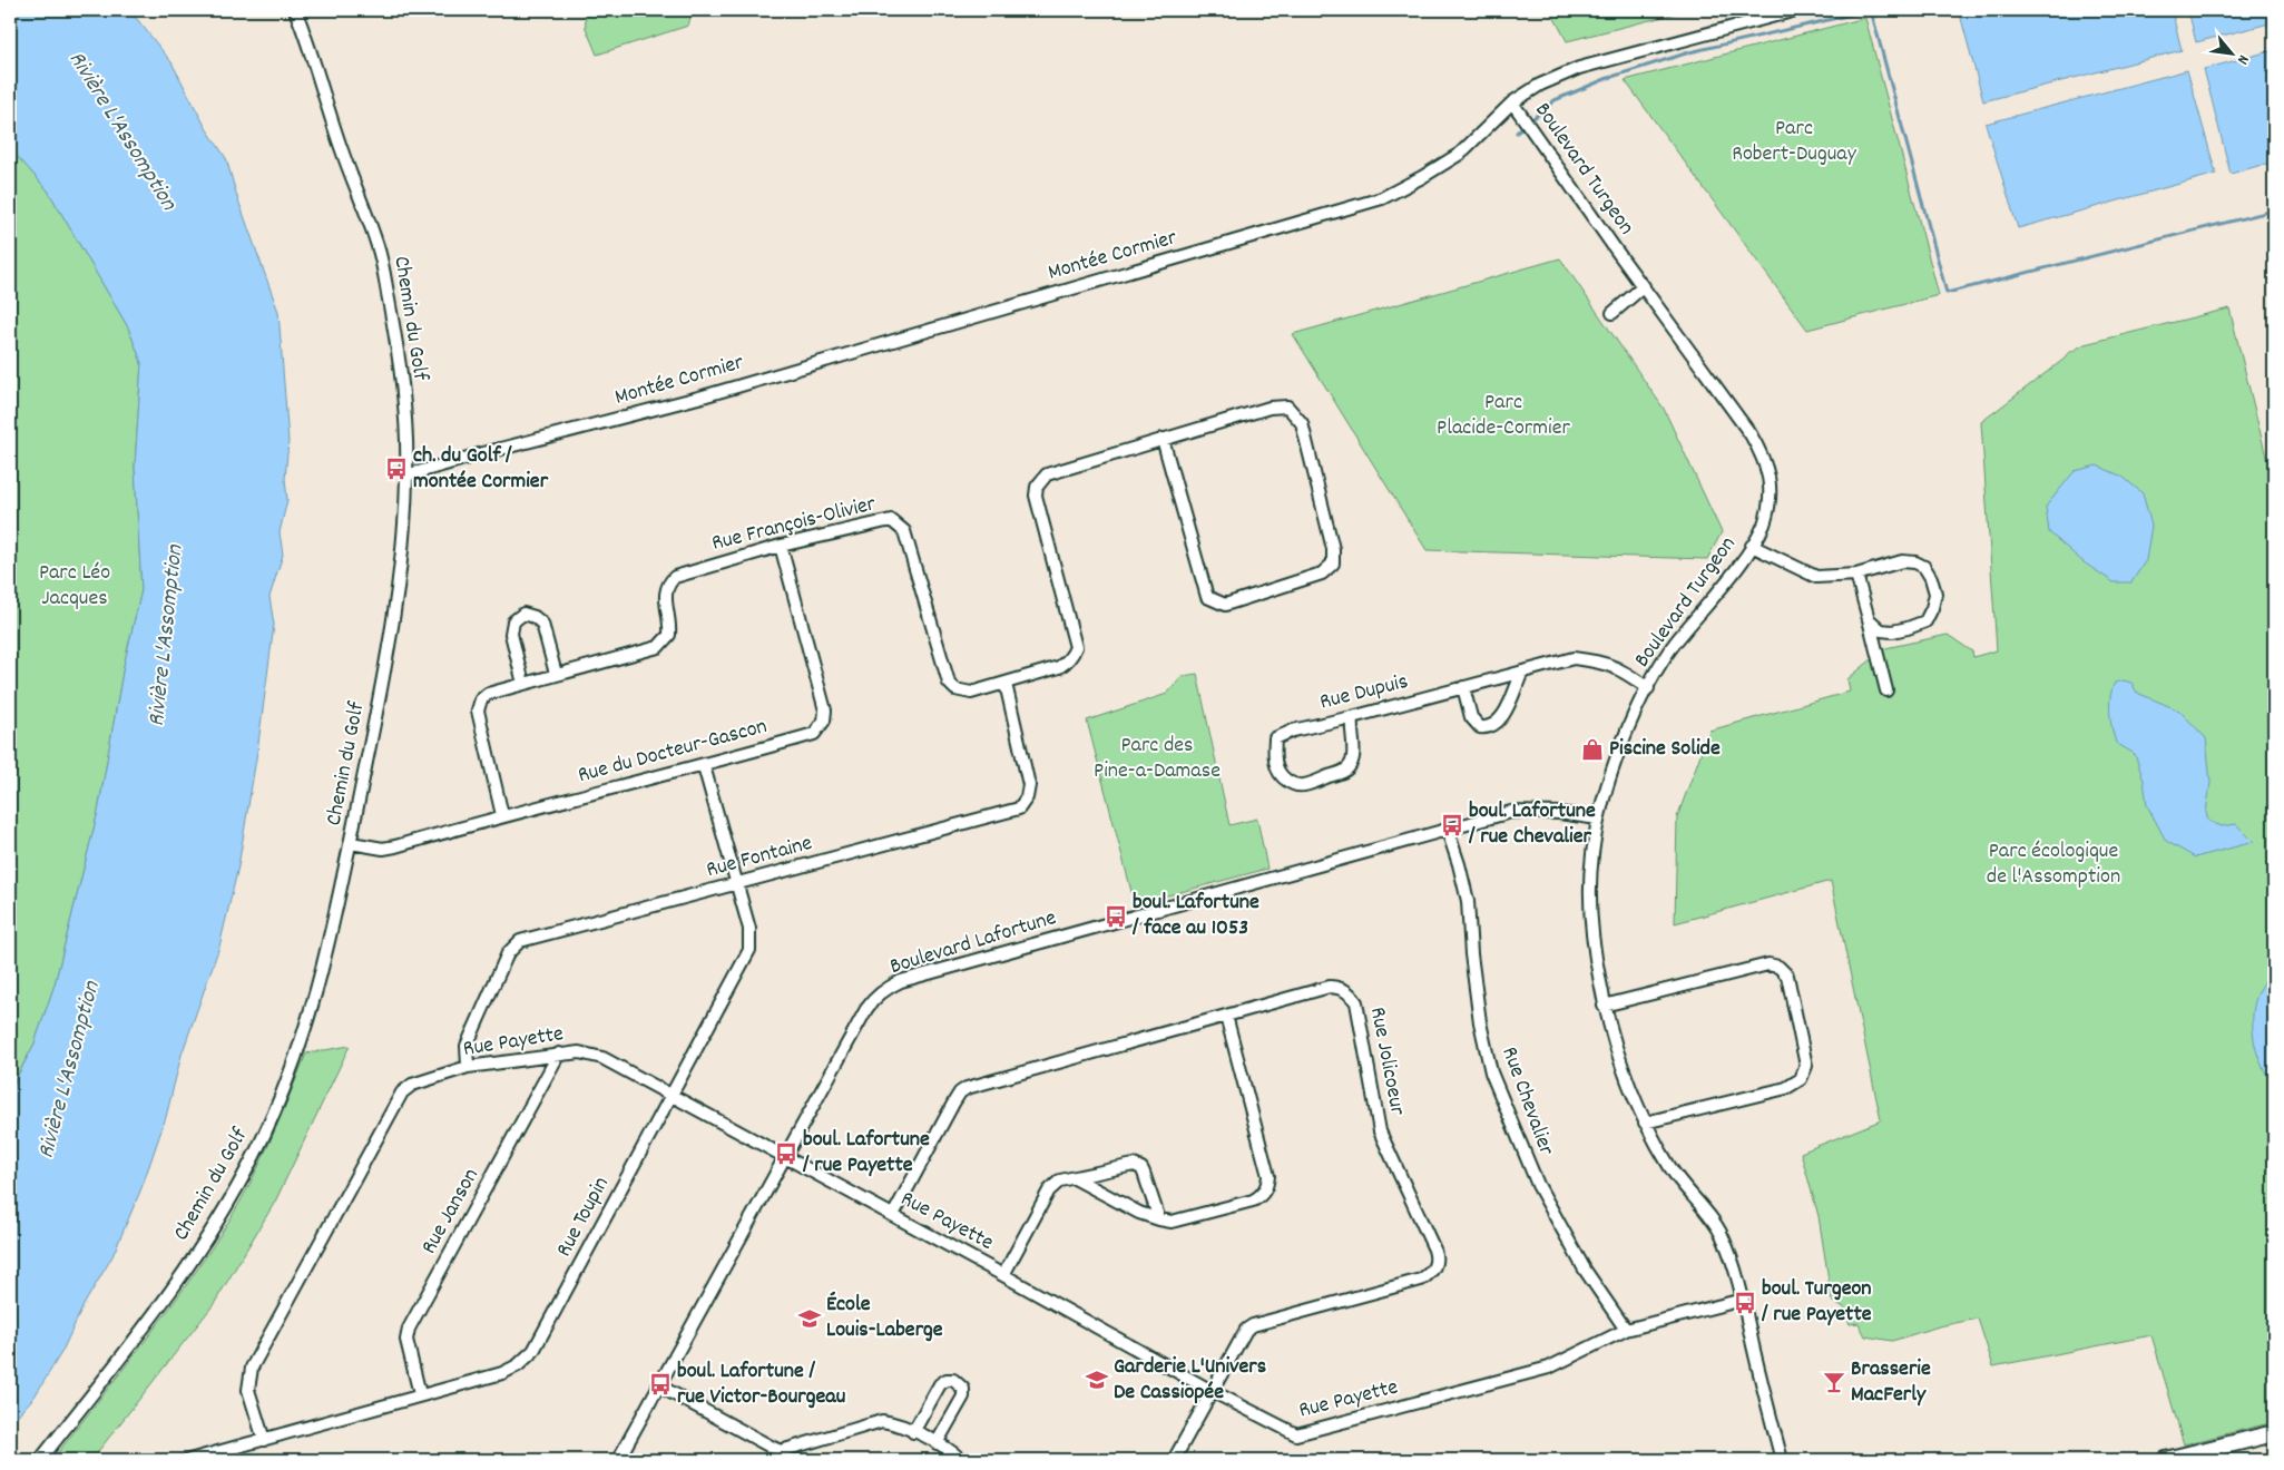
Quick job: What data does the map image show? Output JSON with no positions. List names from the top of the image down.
{
  "streets": {
    "street": [
      "Boulevard Turgeon",
      "Montée Cormier",
      "Chemin du Golf",
      "Rue François-Olivier",
      "Rue Dupuis",
      "Rue du Docteur-Gascon",
      "Rue Fontaine",
      "Boulevard Lafortune",
      "Rue Payette",
      "Rue Jolicoeur",
      "Rue Chevalier",
      "Rue Janson",
      "Rue Toupin"
    ]
  },
  "crossings": [
    ["Boulevard Turgeon", "Montée Cormier"],
    ["Boulevard Turgeon", "Rue Dupuis"],
    ["Boulevard Turgeon", "Boulevard Lafortune"],
    ["Boulevard Turgeon", "Rue Payette"],
    ["Montée Cormier", "Chemin du Golf"],
    ["Chemin du Golf", "Rue du Docteur-Gascon"],
    ["Rue François-Olivier", "Rue du Docteur-Gascon"],
    ["Rue François-Olivier", "Rue Fontaine"],
    ["Rue du Docteur-Gascon", "Rue Toupin"],
    ["Rue Fontaine", "Rue Payette"],
    ["Rue Fontaine", "Rue Toupin"],
    ["Boulevard Lafortune", "Rue Payette"],
    ["Boulevard Lafortune", "Rue Chevalier"],
    ["Rue Payette", "Rue Jolicoeur"],
    ["Rue Payette", "Rue Chevalier"],
    ["Rue Payette", "Rue Janson"],
    ["Rue Payette", "Rue Toupin"],
    ["Rue Janson", "Rue Toupin"]
  ],
  "water": ["Rivière L'Assomption"],
  "parks": [
    "Parc Robert-Duguay",
    "Parc Placide-Cormier",
    "Parc Léo Jacques",
    "Parc des Pine-a-Damase",
    "Parc écologique de l'Assomption"
  ],
  "places": {
    "bus stop": [
      "ch. du Golf / montée Cormier",
      "boul. Lafortune / rue Chevalier",
      "boul. Lafortune / face au 1053",
      "boul. Lafortune / rue Payette",
      "boul. Turgeon / rue Payette",
      "boul. Lafortune / rue Victor-Bourgeau"
    ],
    "shop": ["Piscine Solide"],
    "school or university": ["École Louis-Laberge", "Garderie L'Univers De Cassiopée"],
    "bar": ["Brasserie MacFerly"]
  },
  "north": "bottom right"
}
